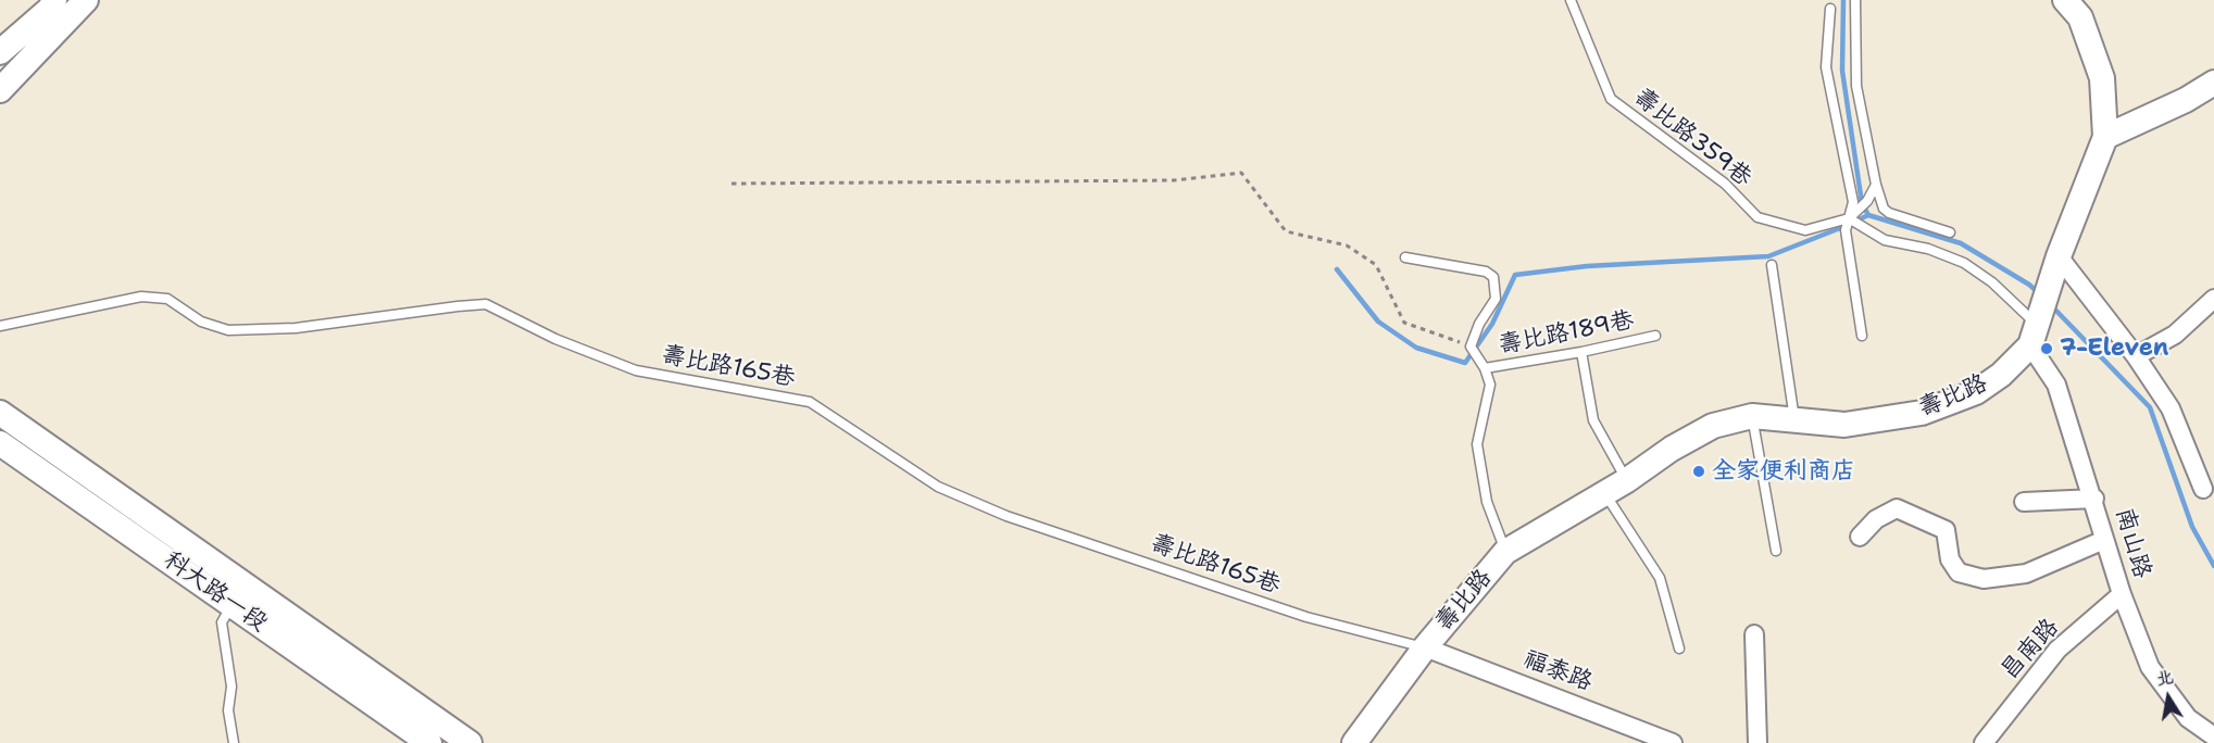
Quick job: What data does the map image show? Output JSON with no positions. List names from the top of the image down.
{
  "streets": {
    "main road": ["壽比路", "科大路一段"],
    "street": ["南山路", "昌南路", "福泰路"],
    "lane": ["壽比路359巷", "壽比路189巷", "壽比路165巷"]
  },
  "crossings": [
    ["壽比路189巷", "壽比路"],
    ["壽比路165巷", "壽比路"],
    ["壽比路165巷", "福泰路"],
    ["壽比路", "南山路"],
    ["壽比路", "福泰路"],
    ["南山路", "昌南路"]
  ],
  "places": ["7-Eleven", "全家便利商店"],
  "north": "top"
}
